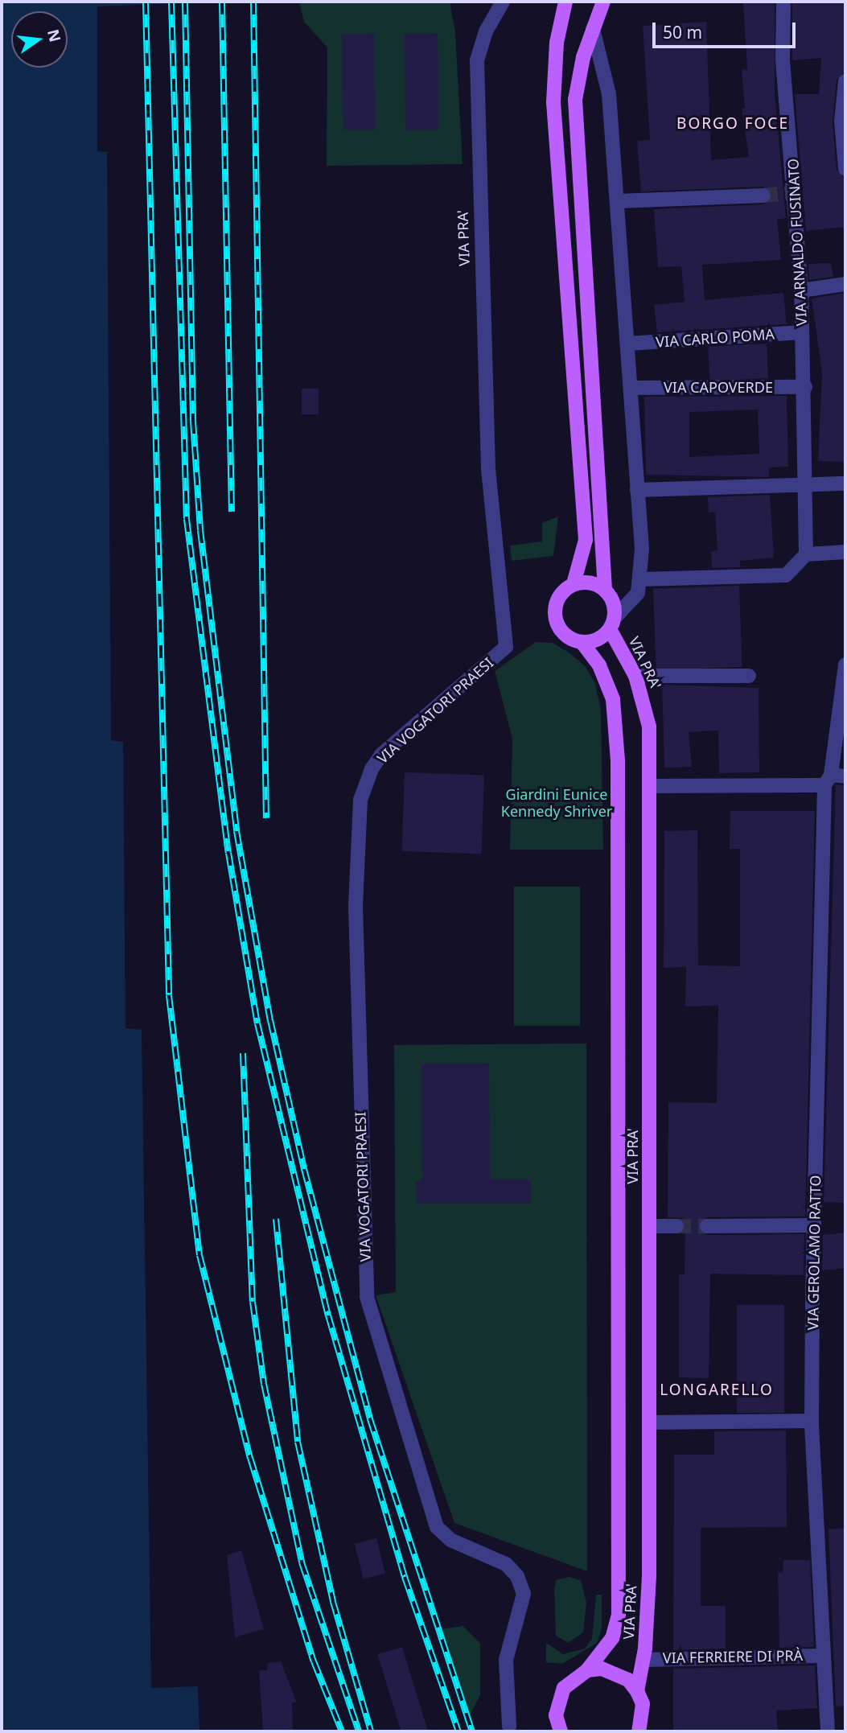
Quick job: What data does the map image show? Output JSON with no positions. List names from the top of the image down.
{
  "streets": {
    "main road": ["VIA PRA'"],
    "street": [
      "VIA ARNALDO FUSINATO",
      "VIA CARLO POMA",
      "VIA CAPOVERDE",
      "VIA VOGATORI PRAESI",
      "VIA GEROLAMO RATTO",
      "VIA FERRIERE DI PRÀ"
    ]
  },
  "crossings": [
    ["VIA PRA'", "VIA VOGATORI PRAESI"],
    ["VIA PRA'", "VIA FERRIERE DI PRÀ"],
    ["VIA ARNALDO FUSINATO", "VIA CARLO POMA"],
    ["VIA ARNALDO FUSINATO", "VIA CAPOVERDE"],
    ["VIA GEROLAMO RATTO", "VIA FERRIERE DI PRÀ"]
  ],
  "districts": ["BORGO FOCE", "LONGARELLO"],
  "parks": ["Giardini Eunice Kennedy Shriver"],
  "scale_bar": "50 m",
  "north": "right"
}
